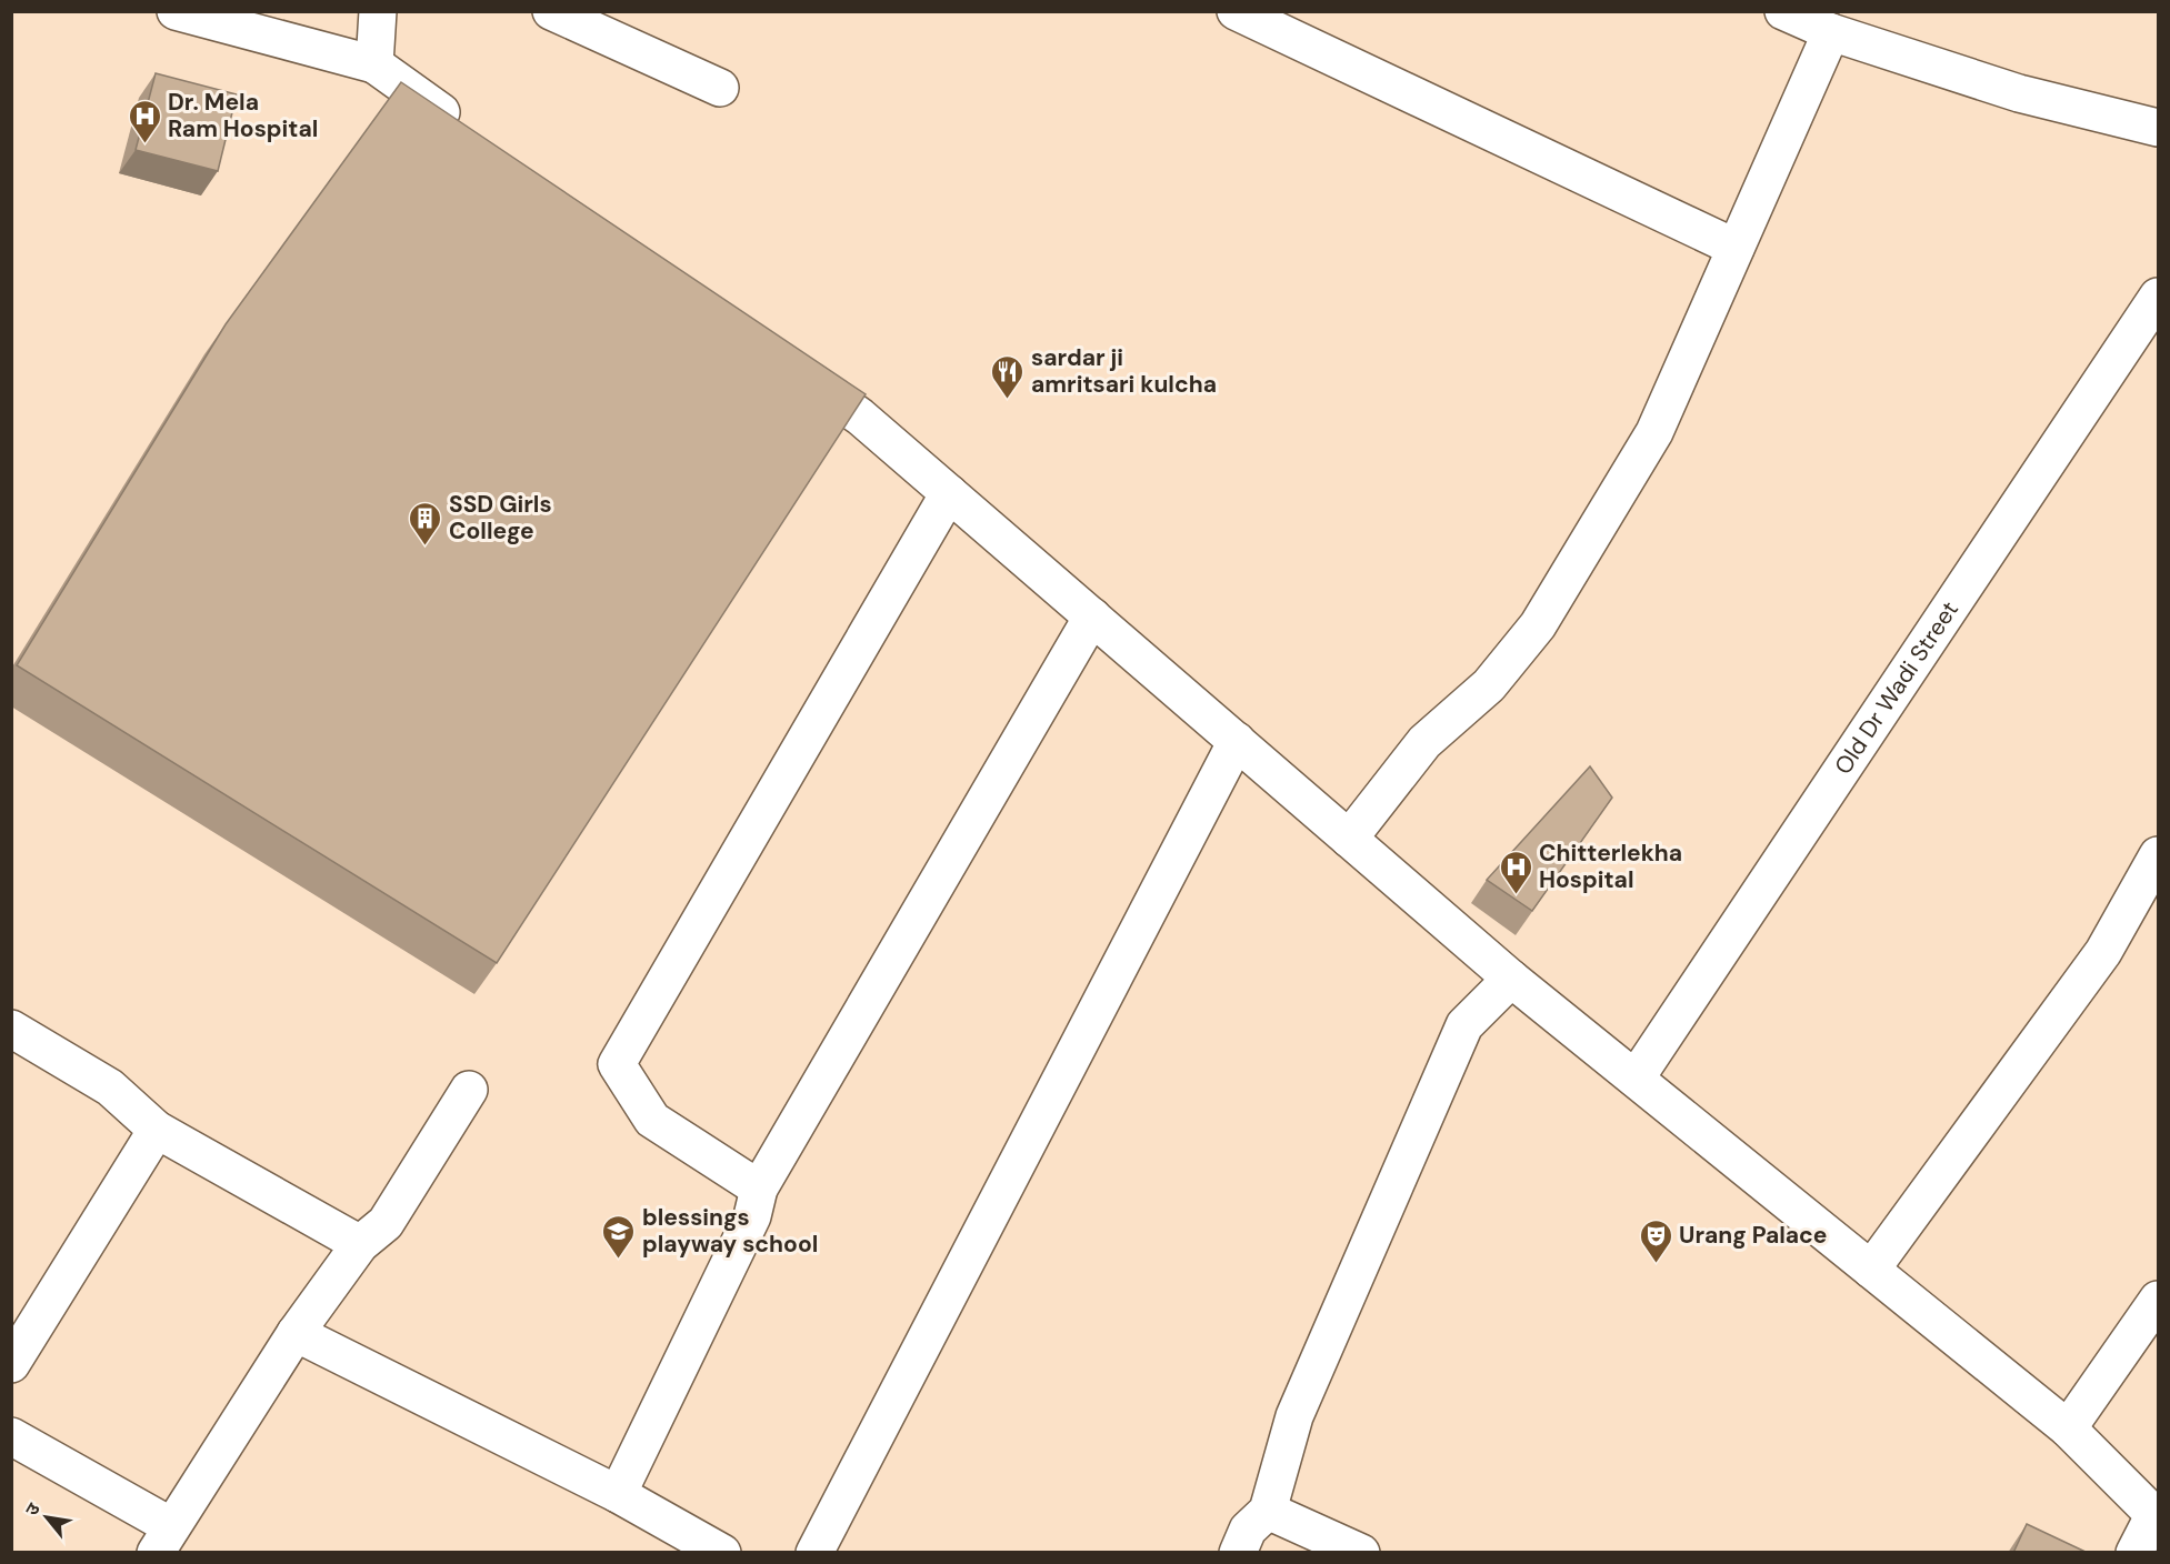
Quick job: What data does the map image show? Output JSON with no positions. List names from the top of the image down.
{
  "streets": {
    "street": ["Old Dr Wadi Street"]
  },
  "places": {
    "hospital": ["Dr. Mela Ram Hospital", "Chitterlekha Hospital"],
    "restaurant": ["sardar ji amritsari kulcha"],
    "building": ["SSD Girls College"],
    "school or university": ["blessings playway school"],
    "theatre": ["Urang Palace"]
  },
  "north": "top left"
}
